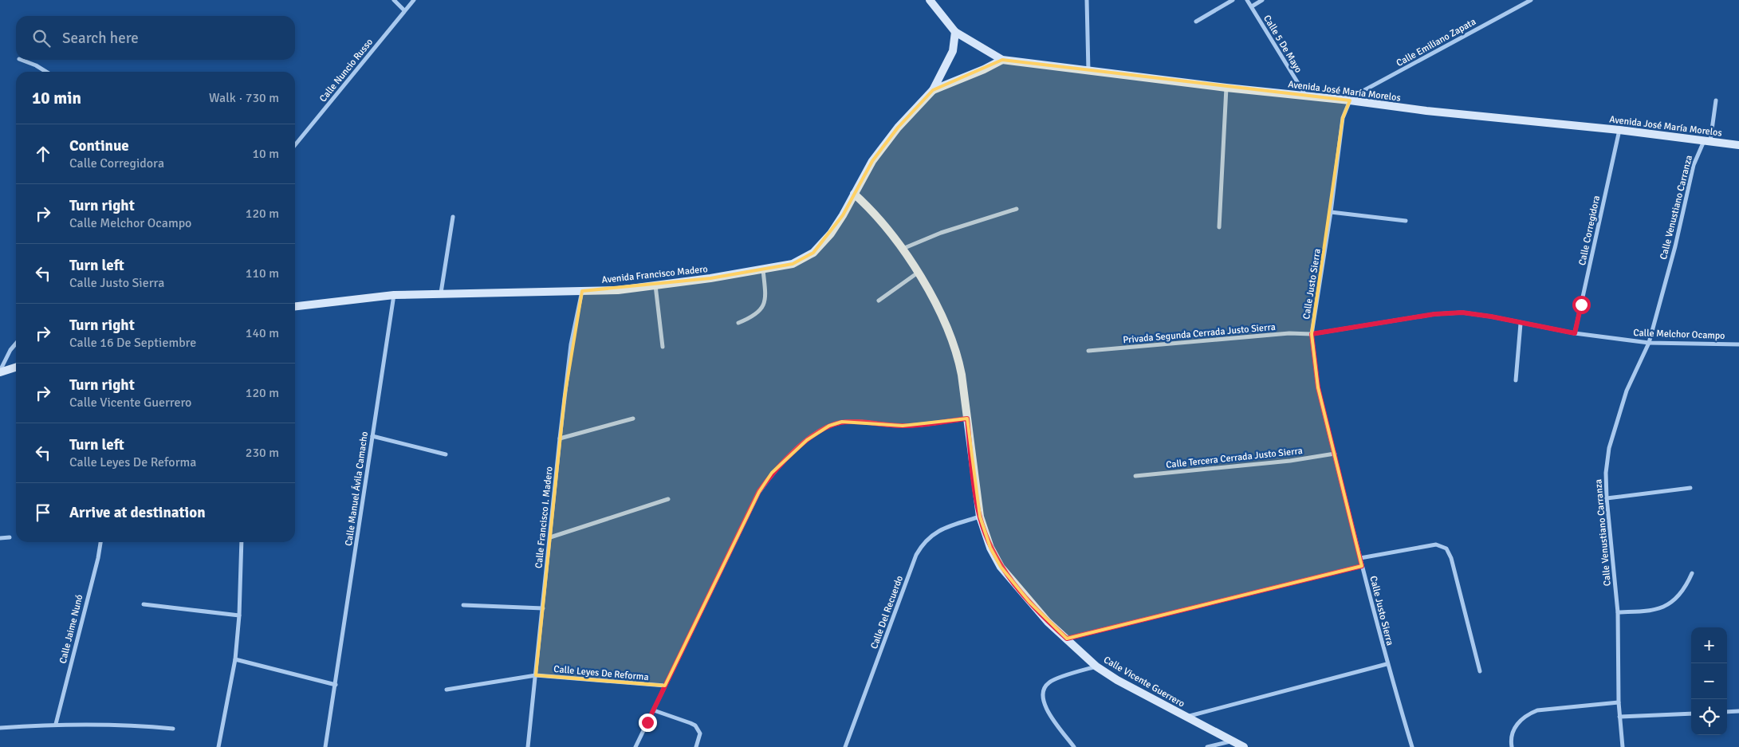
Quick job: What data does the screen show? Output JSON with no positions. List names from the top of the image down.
{
  "streets": {
    "street": [
      "Calle Emiliano Zapata",
      "Calle 5 De Mayo",
      "Calle Nuncio Russo",
      "Avenida José María Morelos",
      "Calle Venustiano Carranza",
      "Calle Corregidora",
      "Avenida Francisco Madero",
      "Calle Justo Sierra",
      "Privada Segunda Cerrada Justo Sierra",
      "Calle Melchor Ocampo",
      "Calle Tercera Cerrada Justo Sierra",
      "Calle Manuel Ávila Camacho",
      "Calle Francisco I. Madero",
      "Calle Del Recuerdo",
      "Calle Jaime Nunó",
      "Calle Leyes De Reforma",
      "Calle Vicente Guerrero"
    ]
  },
  "crossings": [
    ["Calle Emiliano Zapata", "Avenida José María Morelos"],
    ["Calle Emiliano Zapata", "Calle Justo Sierra"],
    ["Calle 5 De Mayo", "Avenida José María Morelos"],
    ["Avenida José María Morelos", "Calle Venustiano Carranza"],
    ["Avenida José María Morelos", "Calle Corregidora"],
    ["Avenida José María Morelos", "Avenida Francisco Madero"],
    ["Avenida José María Morelos", "Calle Justo Sierra"],
    ["Calle Venustiano Carranza", "Calle Melchor Ocampo"],
    ["Calle Corregidora", "Calle Melchor Ocampo"],
    ["Avenida Francisco Madero", "Calle Manuel Ávila Camacho"],
    ["Avenida Francisco Madero", "Calle Francisco I. Madero"],
    ["Avenida Francisco Madero", "Calle Vicente Guerrero"],
    ["Calle Justo Sierra", "Privada Segunda Cerrada Justo Sierra"],
    ["Calle Justo Sierra", "Calle Melchor Ocampo"],
    ["Calle Justo Sierra", "Calle Tercera Cerrada Justo Sierra"],
    ["Privada Segunda Cerrada Justo Sierra", "Calle Melchor Ocampo"],
    ["Calle Francisco I. Madero", "Calle Leyes De Reforma"],
    ["Calle Del Recuerdo", "Calle Vicente Guerrero"]
  ],
  "page": {
    "search": "Search here",
    "heading": ["10 min", "Walk · 730 m"],
    "list": [
      ["Continue", "Calle Corregidora", "10 m"],
      ["Turn right", "Calle Melchor Ocampo", "120 m"],
      ["Turn left", "Calle Justo Sierra", "110 m"],
      ["Turn right", "Calle 16 De Septiembre", "140 m"],
      ["Turn right", "Calle Vicente Guerrero", "120 m"],
      ["Turn left", "Calle Leyes De Reforma", "230 m"],
      "Arrive at destination"
    ],
    "map_buttons": ["+", "−"]
  }
}
